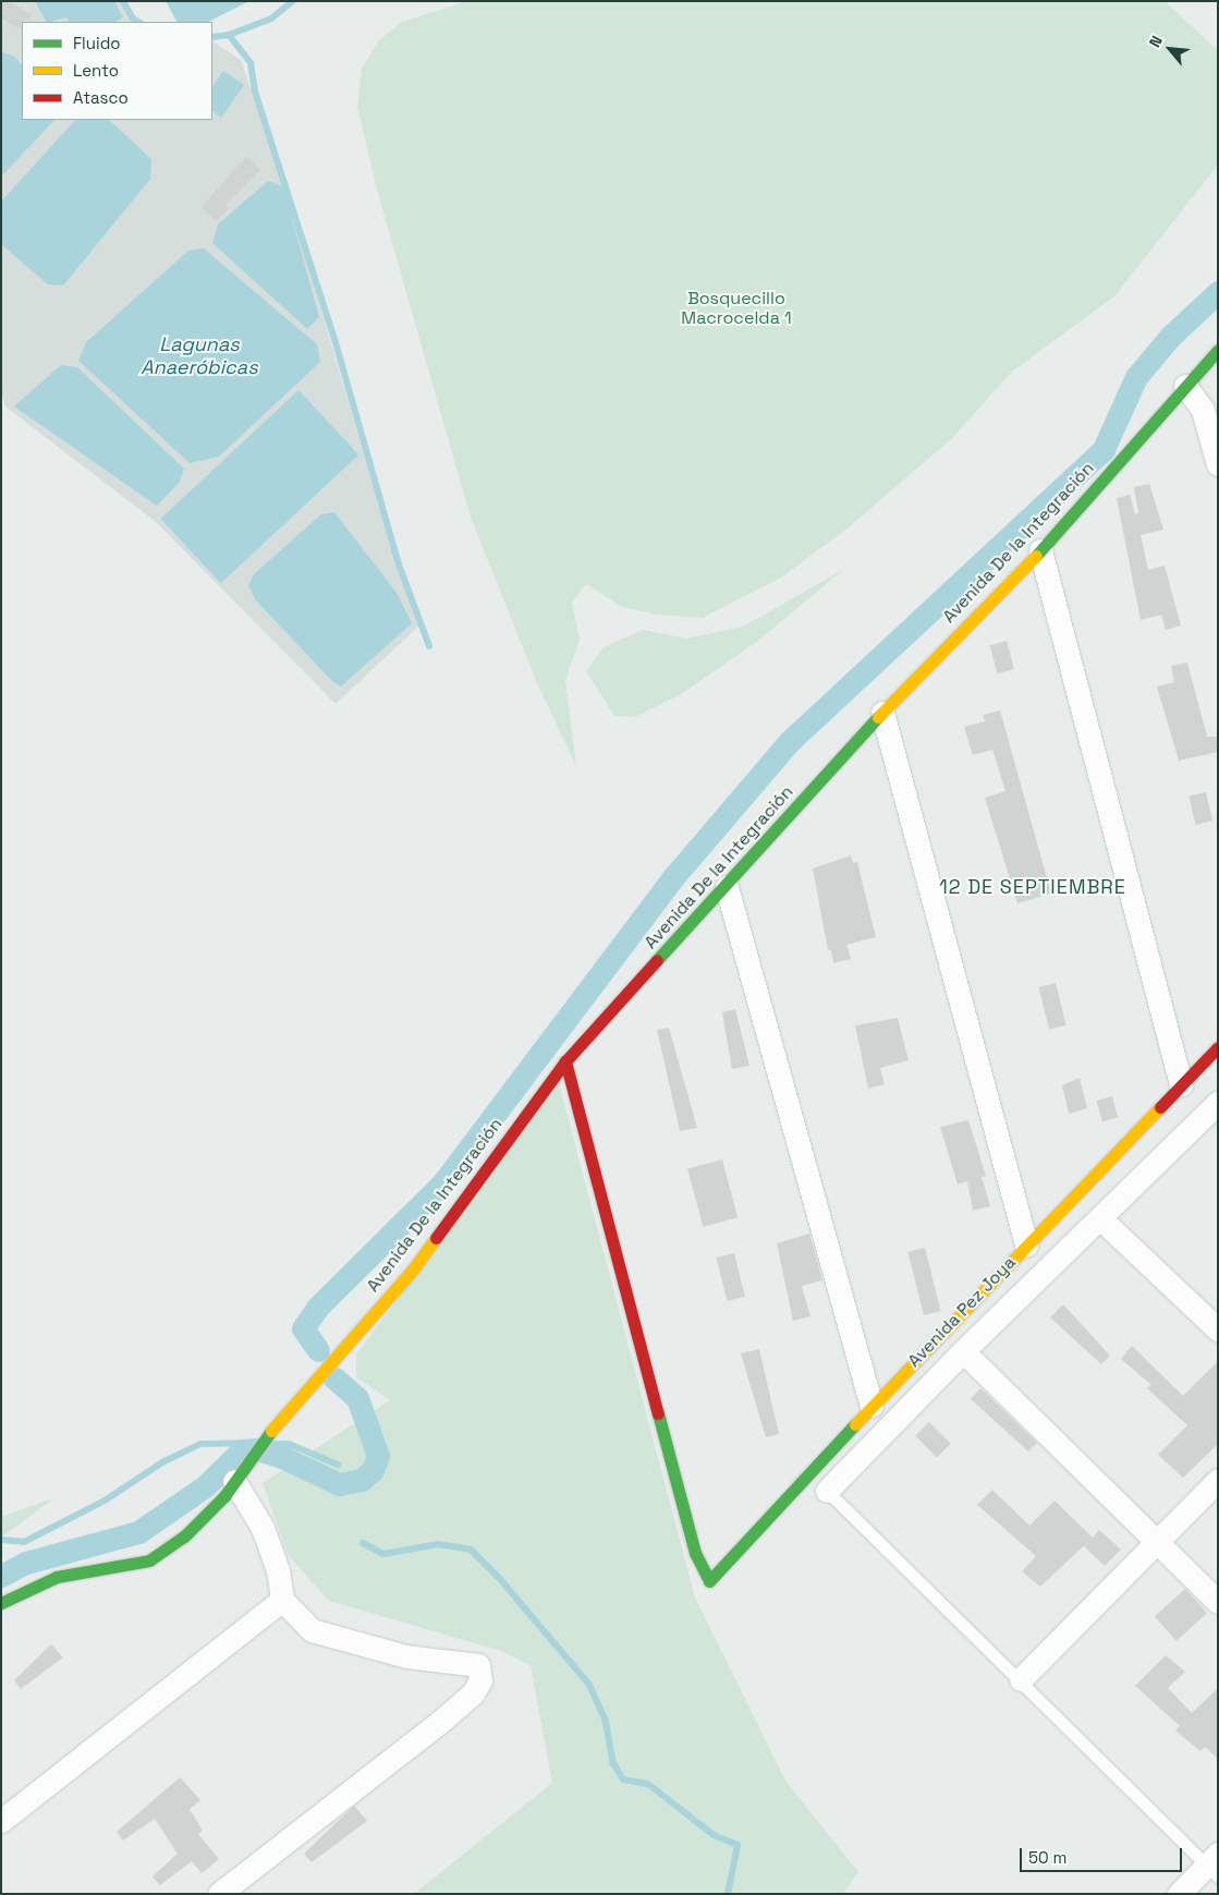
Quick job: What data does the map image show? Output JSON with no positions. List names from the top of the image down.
{
  "streets": {
    "street": ["Avenida De la Integración", "Avenida Pez Joya"]
  },
  "crossings": [
    ["Avenida De la Integración", "Avenida Pez Joya"]
  ],
  "districts": ["12 DE SEPTIEMBRE"],
  "water": ["Lagunas Anaeróbicas"],
  "parks": ["Bosquecillo Macrocelda 1"],
  "legend": ["Fluido", "Lento", "Atasco"],
  "scale_bar": "50 m",
  "north": "top left"
}
